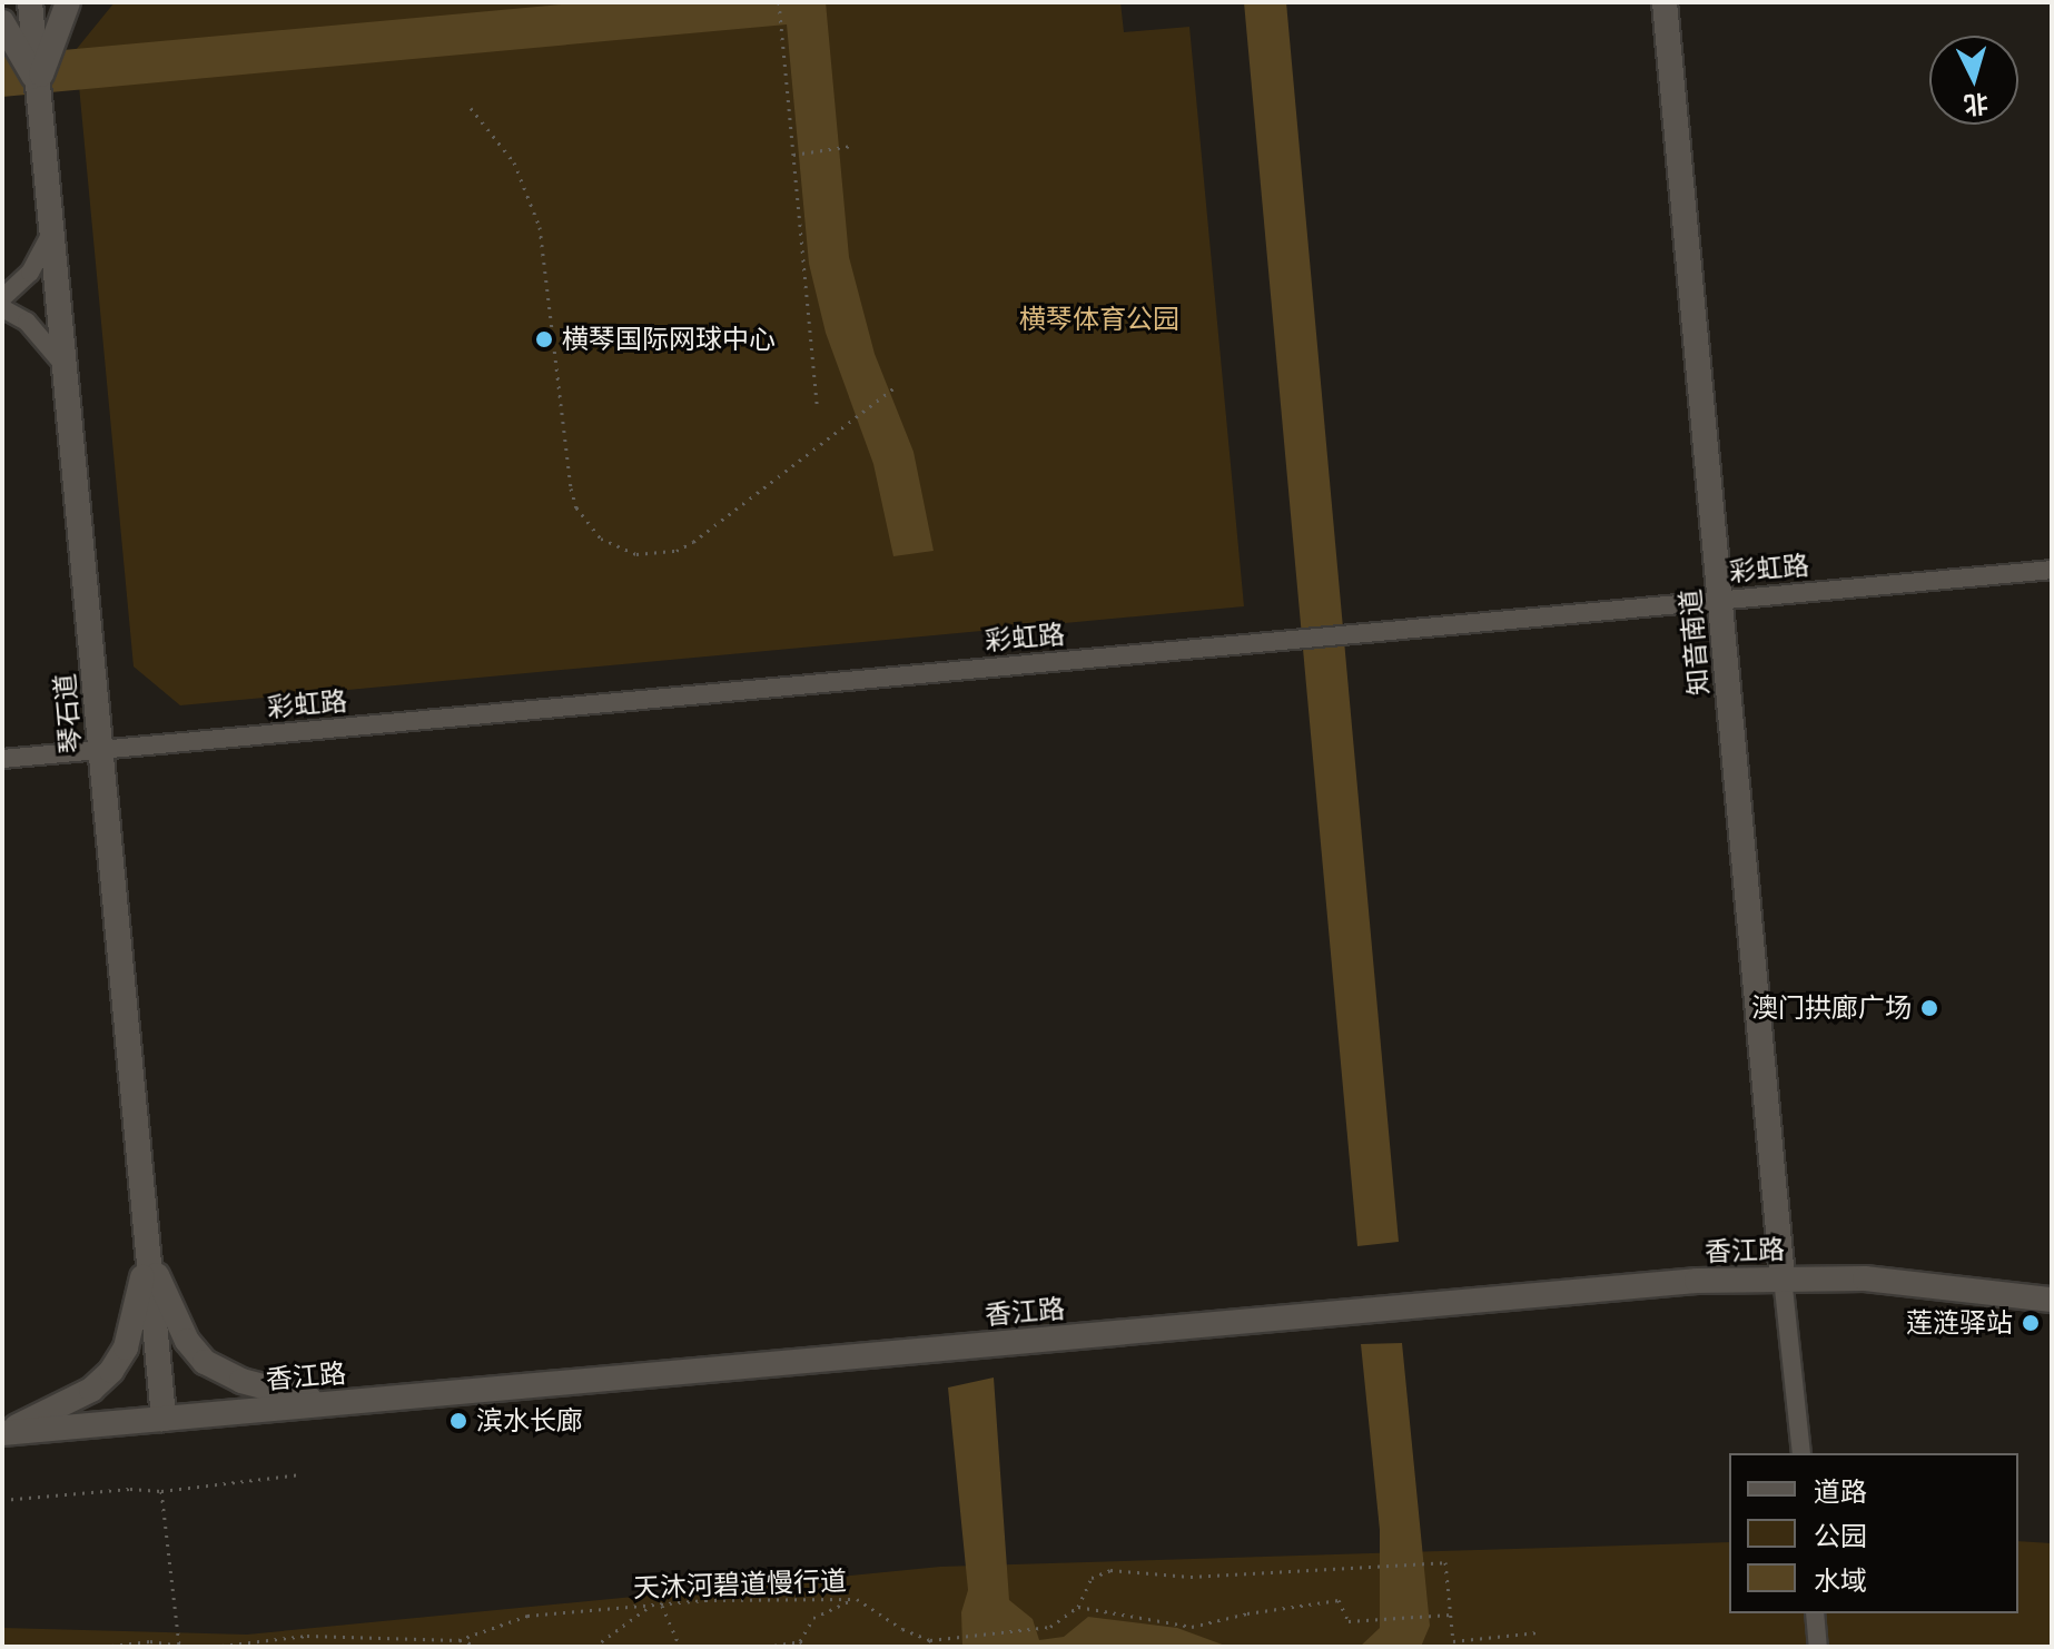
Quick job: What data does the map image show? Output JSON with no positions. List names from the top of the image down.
{
  "streets": {
    "main road": ["知音南道", "琴石道", "香江路"],
    "street": ["彩虹路"],
    "path": ["天沐河碧道慢行道"]
  },
  "crossings": [
    ["彩虹路", "知音南道"],
    ["彩虹路", "琴石道"],
    ["知音南道", "香江路"],
    ["琴石道", "香江路"]
  ],
  "parks": ["横琴体育公园"],
  "places": [
    "横琴国际网球中心",
    "澳门拱廊广场",
    "莲涟驿站",
    "滨水长廊"
  ],
  "legend": ["道路", "公园", "水域"],
  "north": "bottom"
}
